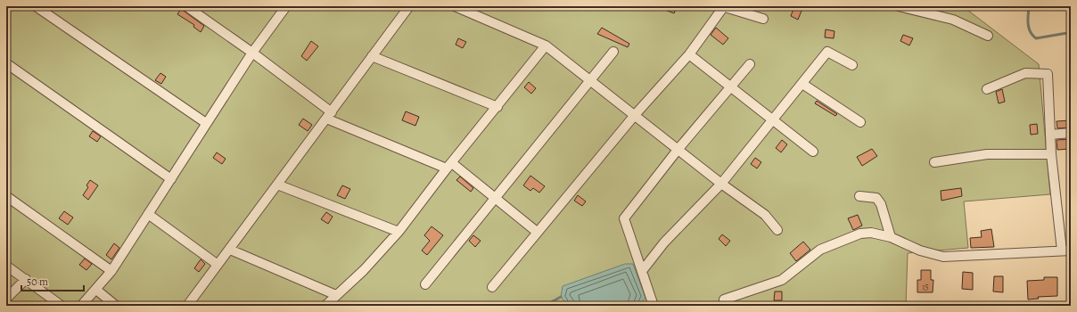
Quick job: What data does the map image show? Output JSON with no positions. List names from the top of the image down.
{
  "house_numbers": ["15"],
  "scale_bar": "50 m"
}
